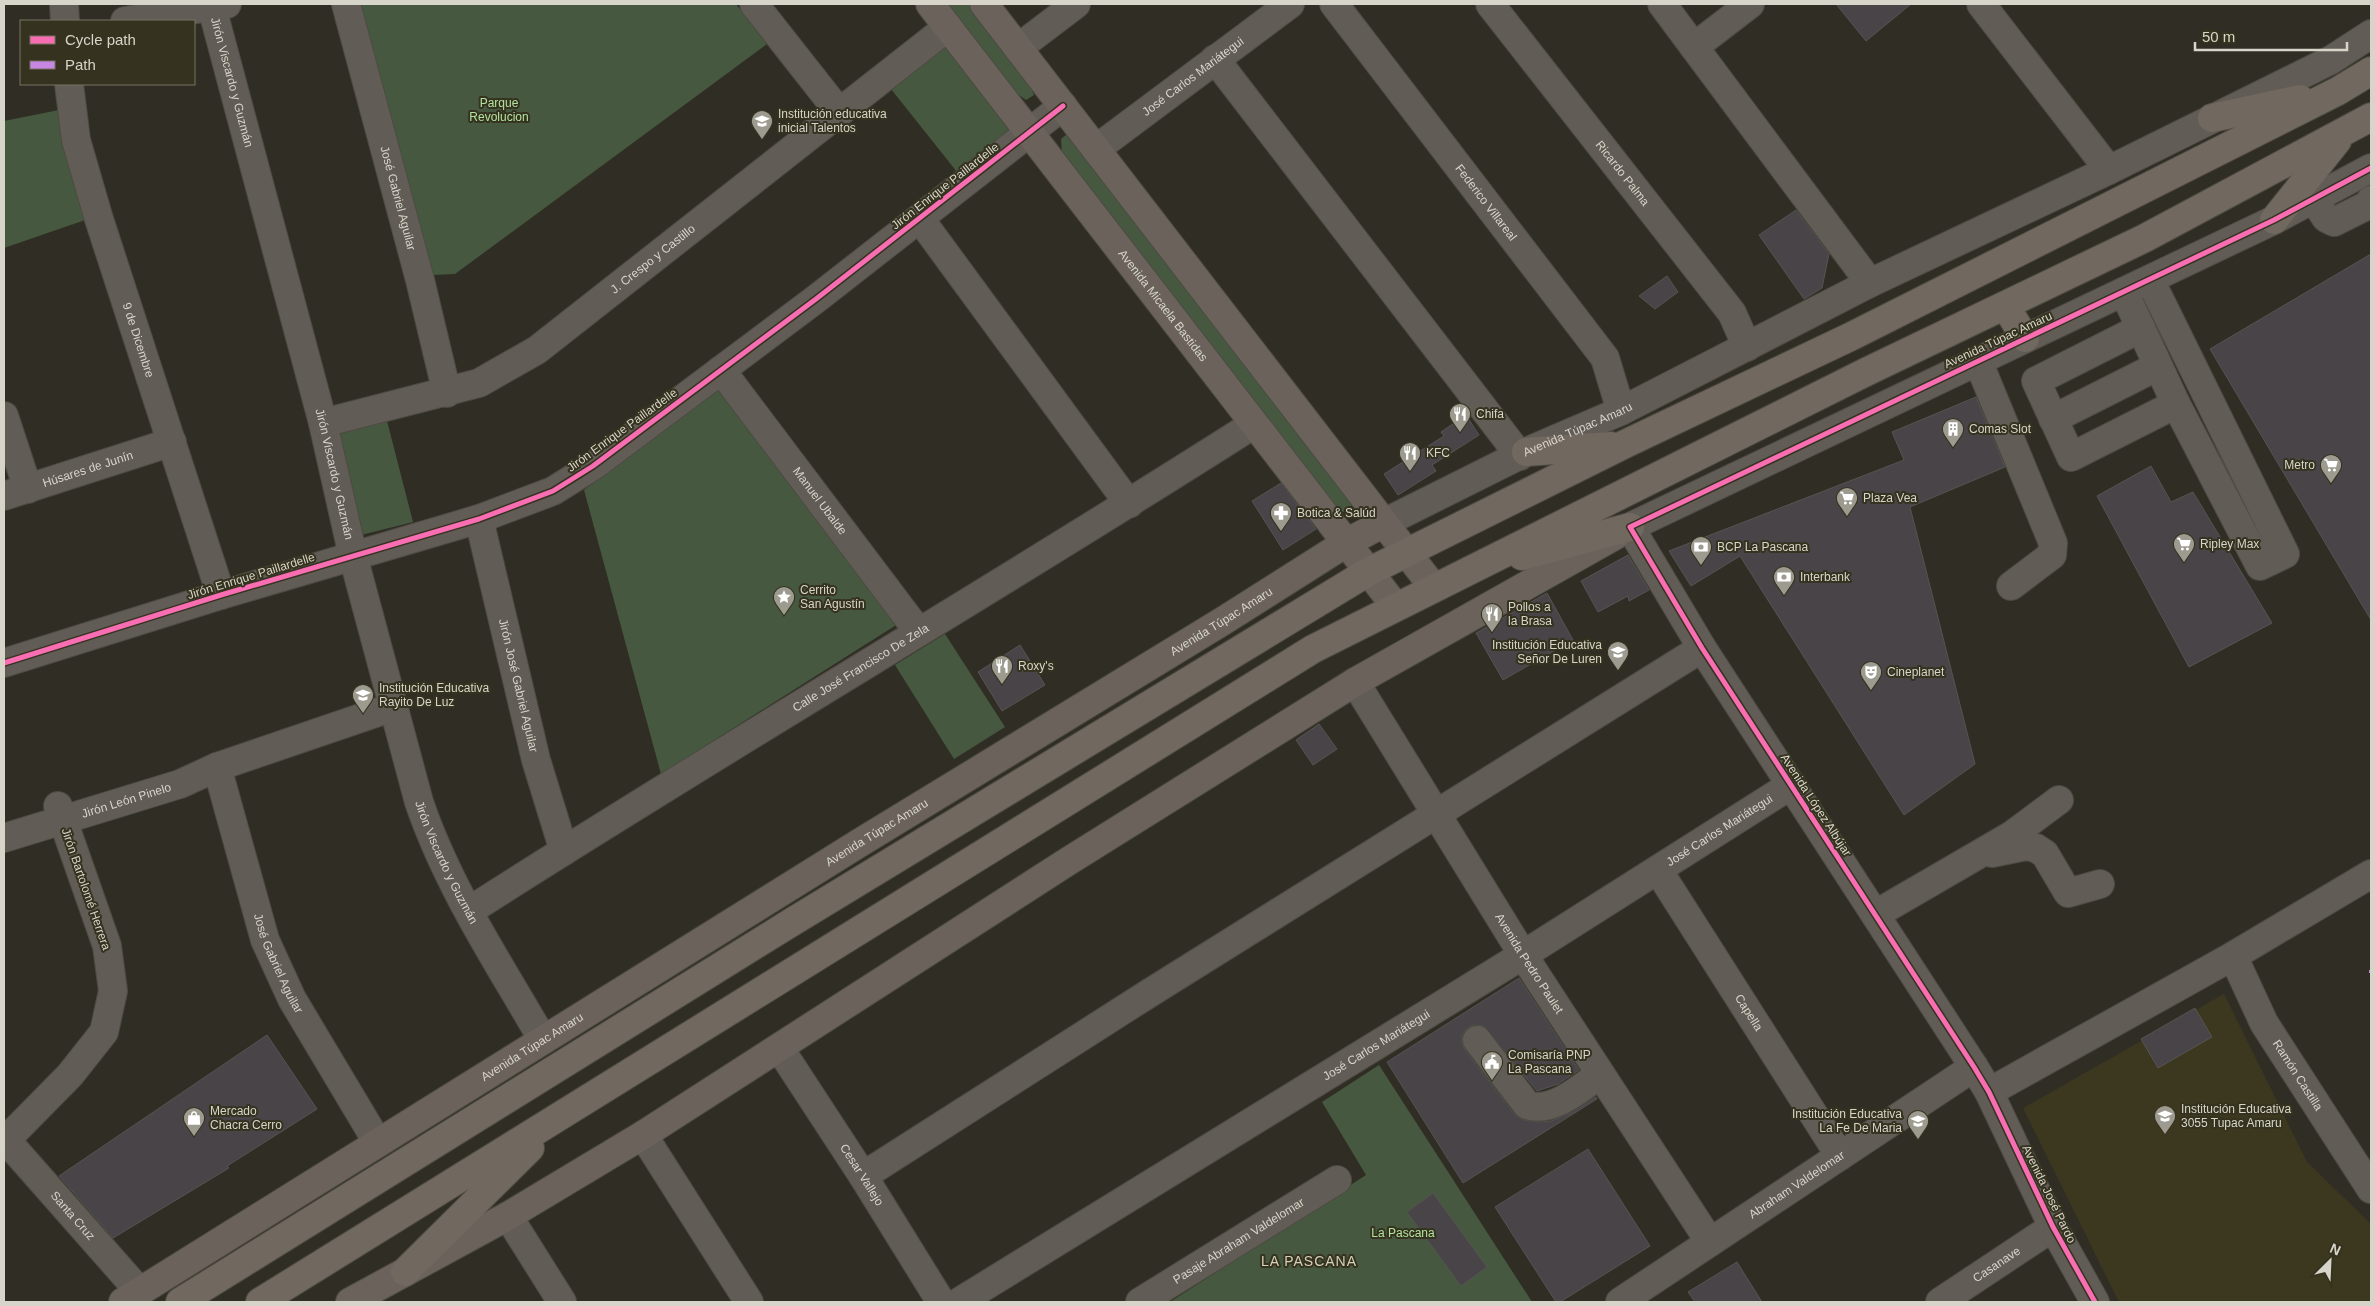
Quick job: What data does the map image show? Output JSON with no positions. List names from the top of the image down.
{
  "streets": {
    "main road": ["Avenida Micaela Bastidas", "Avenida Túpac Amaru"],
    "street": [
      "José Carlos Mariátegui",
      "Jirón Viscardo y Guzmán",
      "Ricardo Palma",
      "Jirón Enrique Paillardelle",
      "José Gabriel Aguilar",
      "Federico Villareal",
      "J. Crespo y Castillo",
      "9 de Dicembre",
      "Húsares de Junín",
      "Manuel Ubalde",
      "Calle José Francisco De Zela",
      "Jirón José Gabriel Aguilar",
      "Jirón León Pinelo",
      "Avenida López Albújar",
      "Jirón Bartolomé Herrera",
      "Avenida Pedro Paulet",
      "Capella",
      "Ramón Castilla",
      "Cesar Vallejo",
      "Abraham Valdelomar",
      "Avenida José Pardo",
      "Santa Cruz",
      "Pasaje Abraham Valdelomar",
      "Casanave"
    ]
  },
  "crossings": [
    ["José Carlos Mariátegui", "Avenida López Albújar"],
    ["José Carlos Mariátegui", "Avenida Pedro Paulet"],
    ["José Carlos Mariátegui", "Capella"],
    ["Jirón Viscardo y Guzmán", "Jirón Enrique Paillardelle"],
    ["Jirón Viscardo y Guzmán", "J. Crespo y Castillo"],
    ["Jirón Viscardo y Guzmán", "Avenida Túpac Amaru"],
    ["Jirón Viscardo y Guzmán", "Calle José Francisco De Zela"],
    ["Jirón Viscardo y Guzmán", "Jirón León Pinelo"],
    ["Ricardo Palma", "Avenida Túpac Amaru"],
    ["Jirón Enrique Paillardelle", "Avenida Micaela Bastidas"],
    ["Jirón Enrique Paillardelle", "9 de Dicembre"],
    ["Jirón Enrique Paillardelle", "Manuel Ubalde"],
    ["Jirón Enrique Paillardelle", "Jirón José Gabriel Aguilar"],
    ["José Gabriel Aguilar", "J. Crespo y Castillo"],
    ["José Gabriel Aguilar", "Avenida Túpac Amaru"],
    ["José Gabriel Aguilar", "Jirón León Pinelo"],
    ["Federico Villareal", "Avenida Túpac Amaru"],
    ["J. Crespo y Castillo", "Avenida Micaela Bastidas"],
    ["Avenida Micaela Bastidas", "Avenida Túpac Amaru"],
    ["Avenida Micaela Bastidas", "Calle José Francisco De Zela"],
    ["Avenida Túpac Amaru", "Avenida López Albújar"],
    ["Avenida Túpac Amaru", "Avenida Pedro Paulet"],
    ["Avenida Túpac Amaru", "Cesar Vallejo"],
    ["Avenida Túpac Amaru", "Santa Cruz"],
    ["9 de Dicembre", "Húsares de Junín"],
    ["Manuel Ubalde", "Calle José Francisco De Zela"],
    ["Calle José Francisco De Zela", "Jirón José Gabriel Aguilar"],
    ["Jirón León Pinelo", "Jirón Bartolomé Herrera"],
    ["Avenida López Albújar", "Abraham Valdelomar"],
    ["Avenida López Albújar", "Avenida José Pardo"],
    ["Jirón Bartolomé Herrera", "Santa Cruz"],
    ["Avenida Pedro Paulet", "Abraham Valdelomar"],
    ["Capella", "Abraham Valdelomar"],
    ["Avenida José Pardo", "Casanave"]
  ],
  "districts": ["LA PASCANA"],
  "parks": ["Parque Revolucion", "La Pascana"],
  "places": {
    "school or university": [
      "Institución educativa inicial Talentos",
      "Institución Educativa Señor De Luren",
      "Institución Educativa Rayito De Luz",
      "Institución Educativa 3055 Tupac Amaru",
      "Institución Educativa La Fe De Maria"
    ],
    "restaurant": [
      "Chifa",
      "KFC",
      "Pollos a la Brasa",
      "Roxy's"
    ],
    "building": ["Comas Slot"],
    "supermarket": ["Metro", "Plaza Vea", "Ripley Max"],
    "pharmacy": ["Botica & Salúd"],
    "bank": ["BCP La Pascana", "Interbank"],
    "place": ["Cerrito San Agustín"],
    "theatre": ["Cineplanet"],
    "public building": ["Comisaría PNP La Pascana"],
    "shop": ["Mercado Chacra Cerro"]
  },
  "legend": ["Cycle path", "Path"],
  "scale_bar": "50 m",
  "north": "top right"
}
